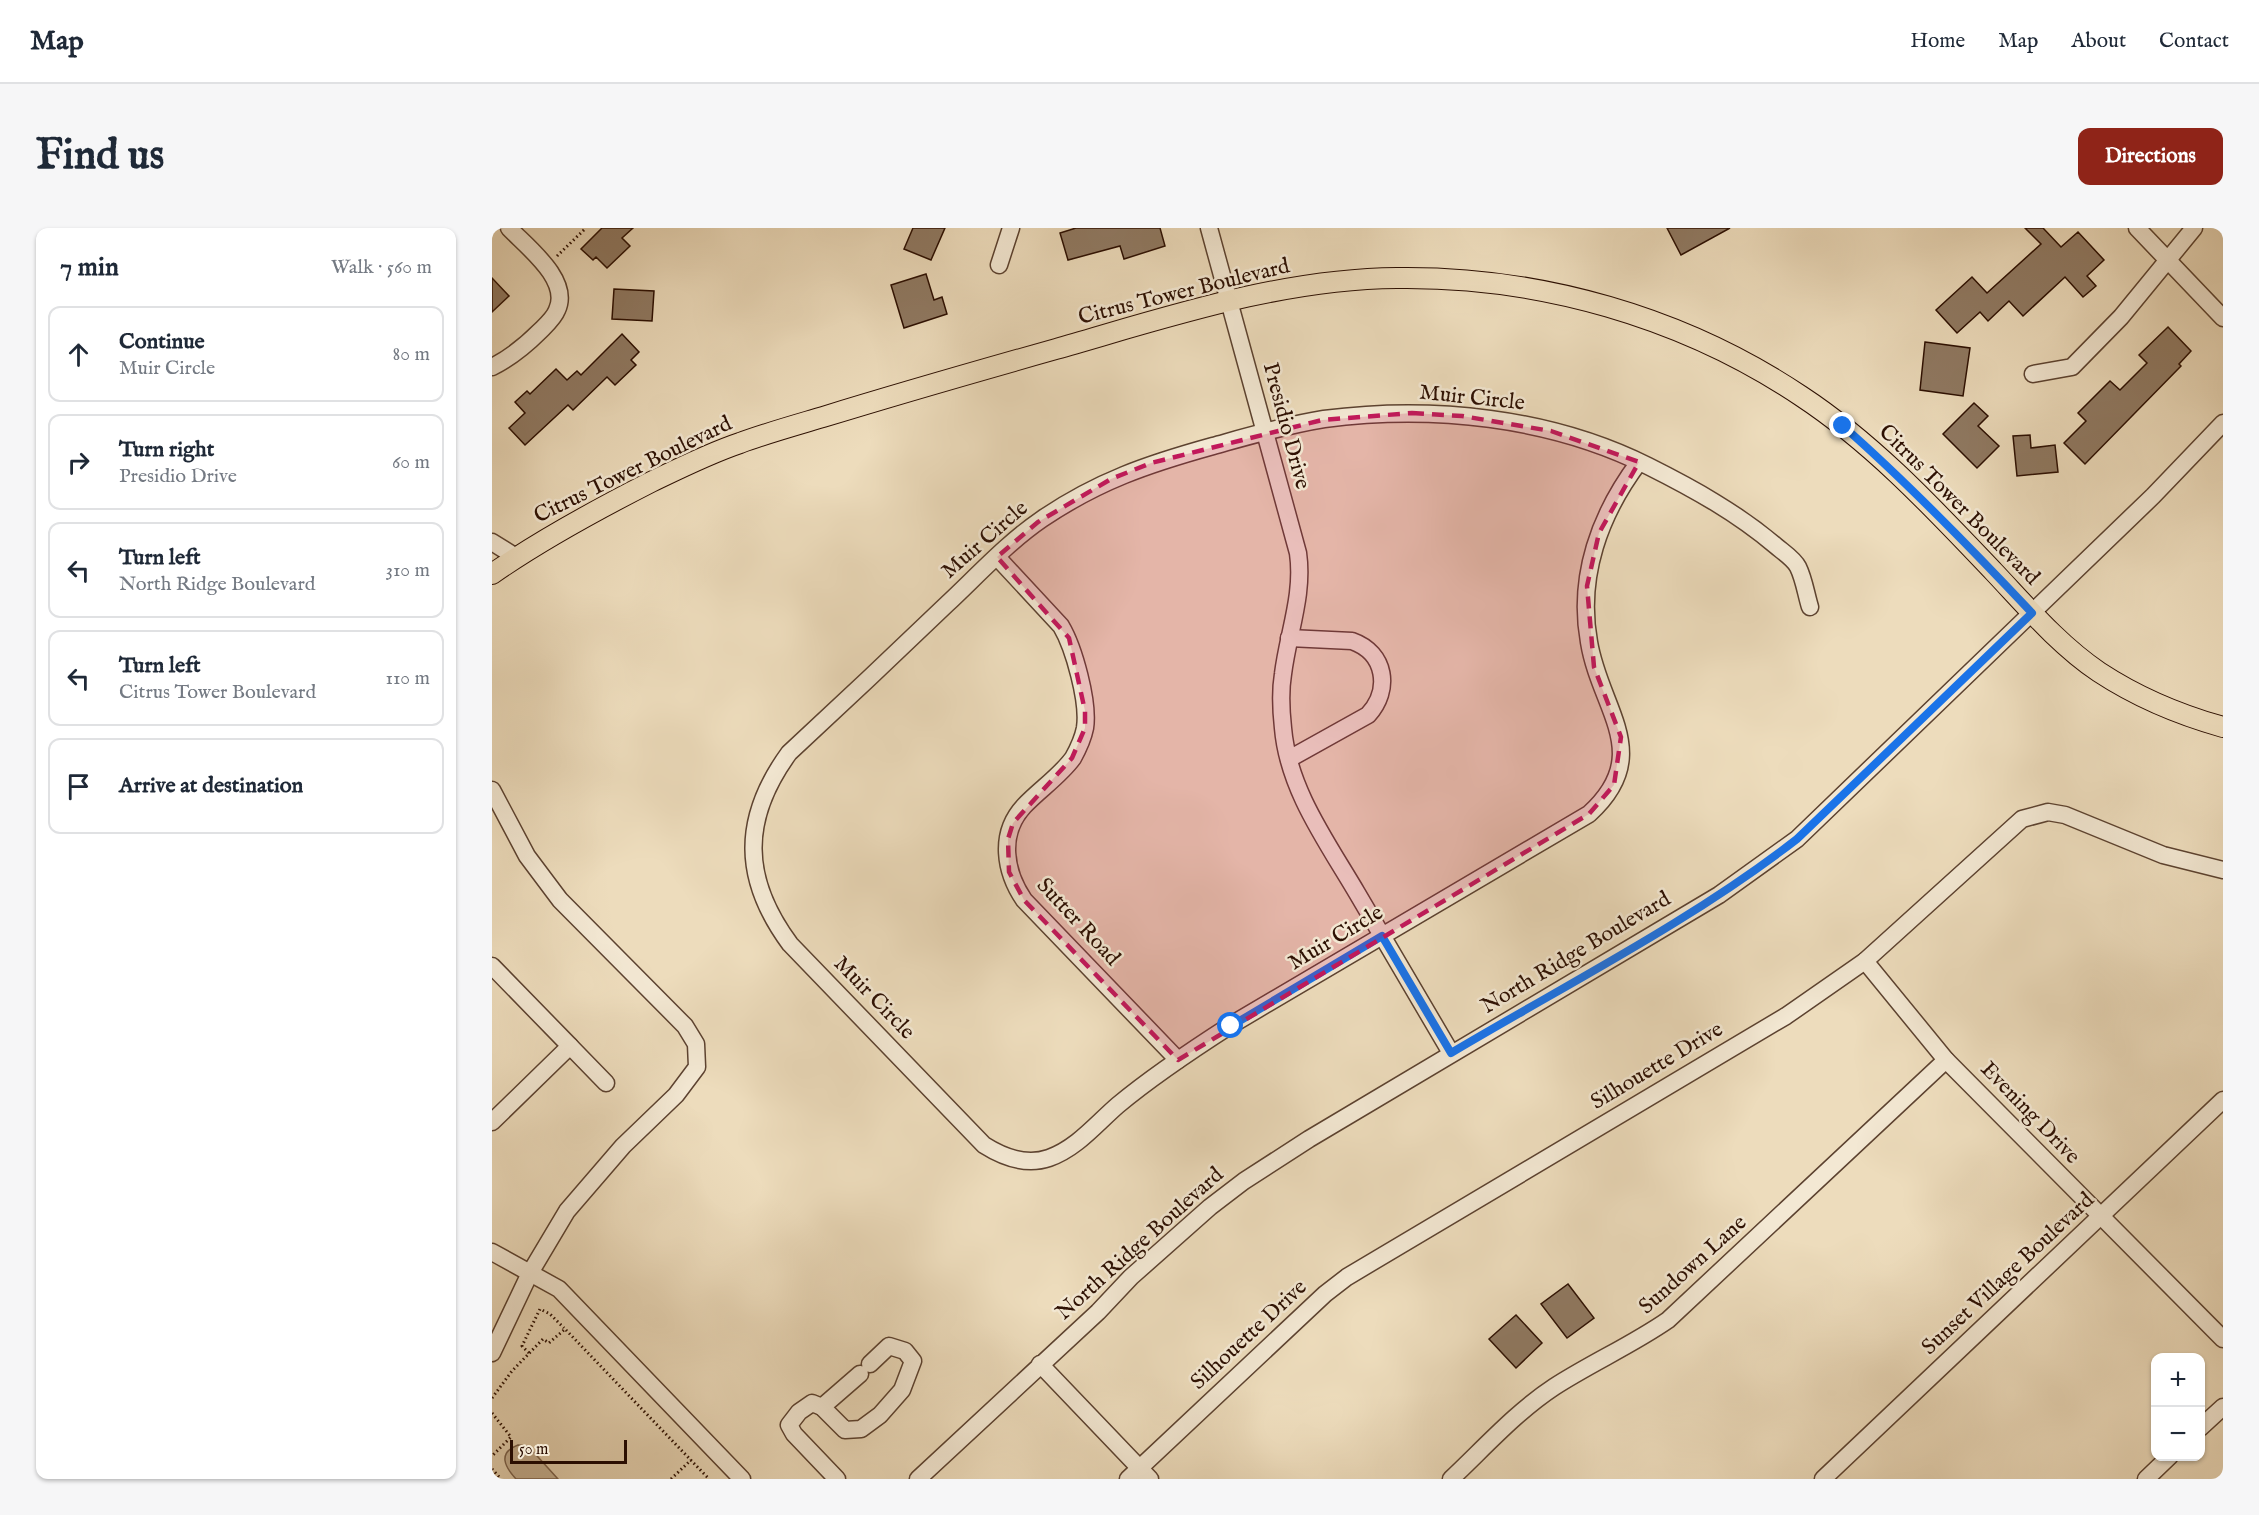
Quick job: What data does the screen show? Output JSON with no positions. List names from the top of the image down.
{
  "streets": {
    "main road": ["Citrus Tower Boulevard"],
    "street": [
      "Muir Circle",
      "Presidio Drive",
      "Sutter Road",
      "North Ridge Boulevard",
      "Silhouette Drive",
      "Evening Drive",
      "Sundown Lane",
      "Sunset Village Boulevard"
    ]
  },
  "crossings": [
    ["Citrus Tower Boulevard", "Presidio Drive"],
    ["Citrus Tower Boulevard", "North Ridge Boulevard"],
    ["Muir Circle", "Presidio Drive"],
    ["Muir Circle", "Sutter Road"],
    ["Presidio Drive", "North Ridge Boulevard"],
    ["Silhouette Drive", "Evening Drive"],
    ["Evening Drive", "Sundown Lane"],
    ["Evening Drive", "Sunset Village Boulevard"]
  ],
  "scale_bar": "50 m",
  "page": {
    "header": "Map",
    "nav": [
      "Home",
      "Map",
      "About",
      "Contact"
    ],
    "buttons": "Directions",
    "title": "Find us",
    "heading": ["7 min", "Walk · 560 m"],
    "list": [
      ["Continue", "Muir Circle", "80 m"],
      ["Turn right", "Presidio Drive", "60 m"],
      ["Turn left", "North Ridge Boulevard", "310 m"],
      ["Turn left", "Citrus Tower Boulevard", "110 m"],
      "Arrive at destination"
    ],
    "map_buttons": ["+", "−"],
    "scale": "50 m"
  }
}
